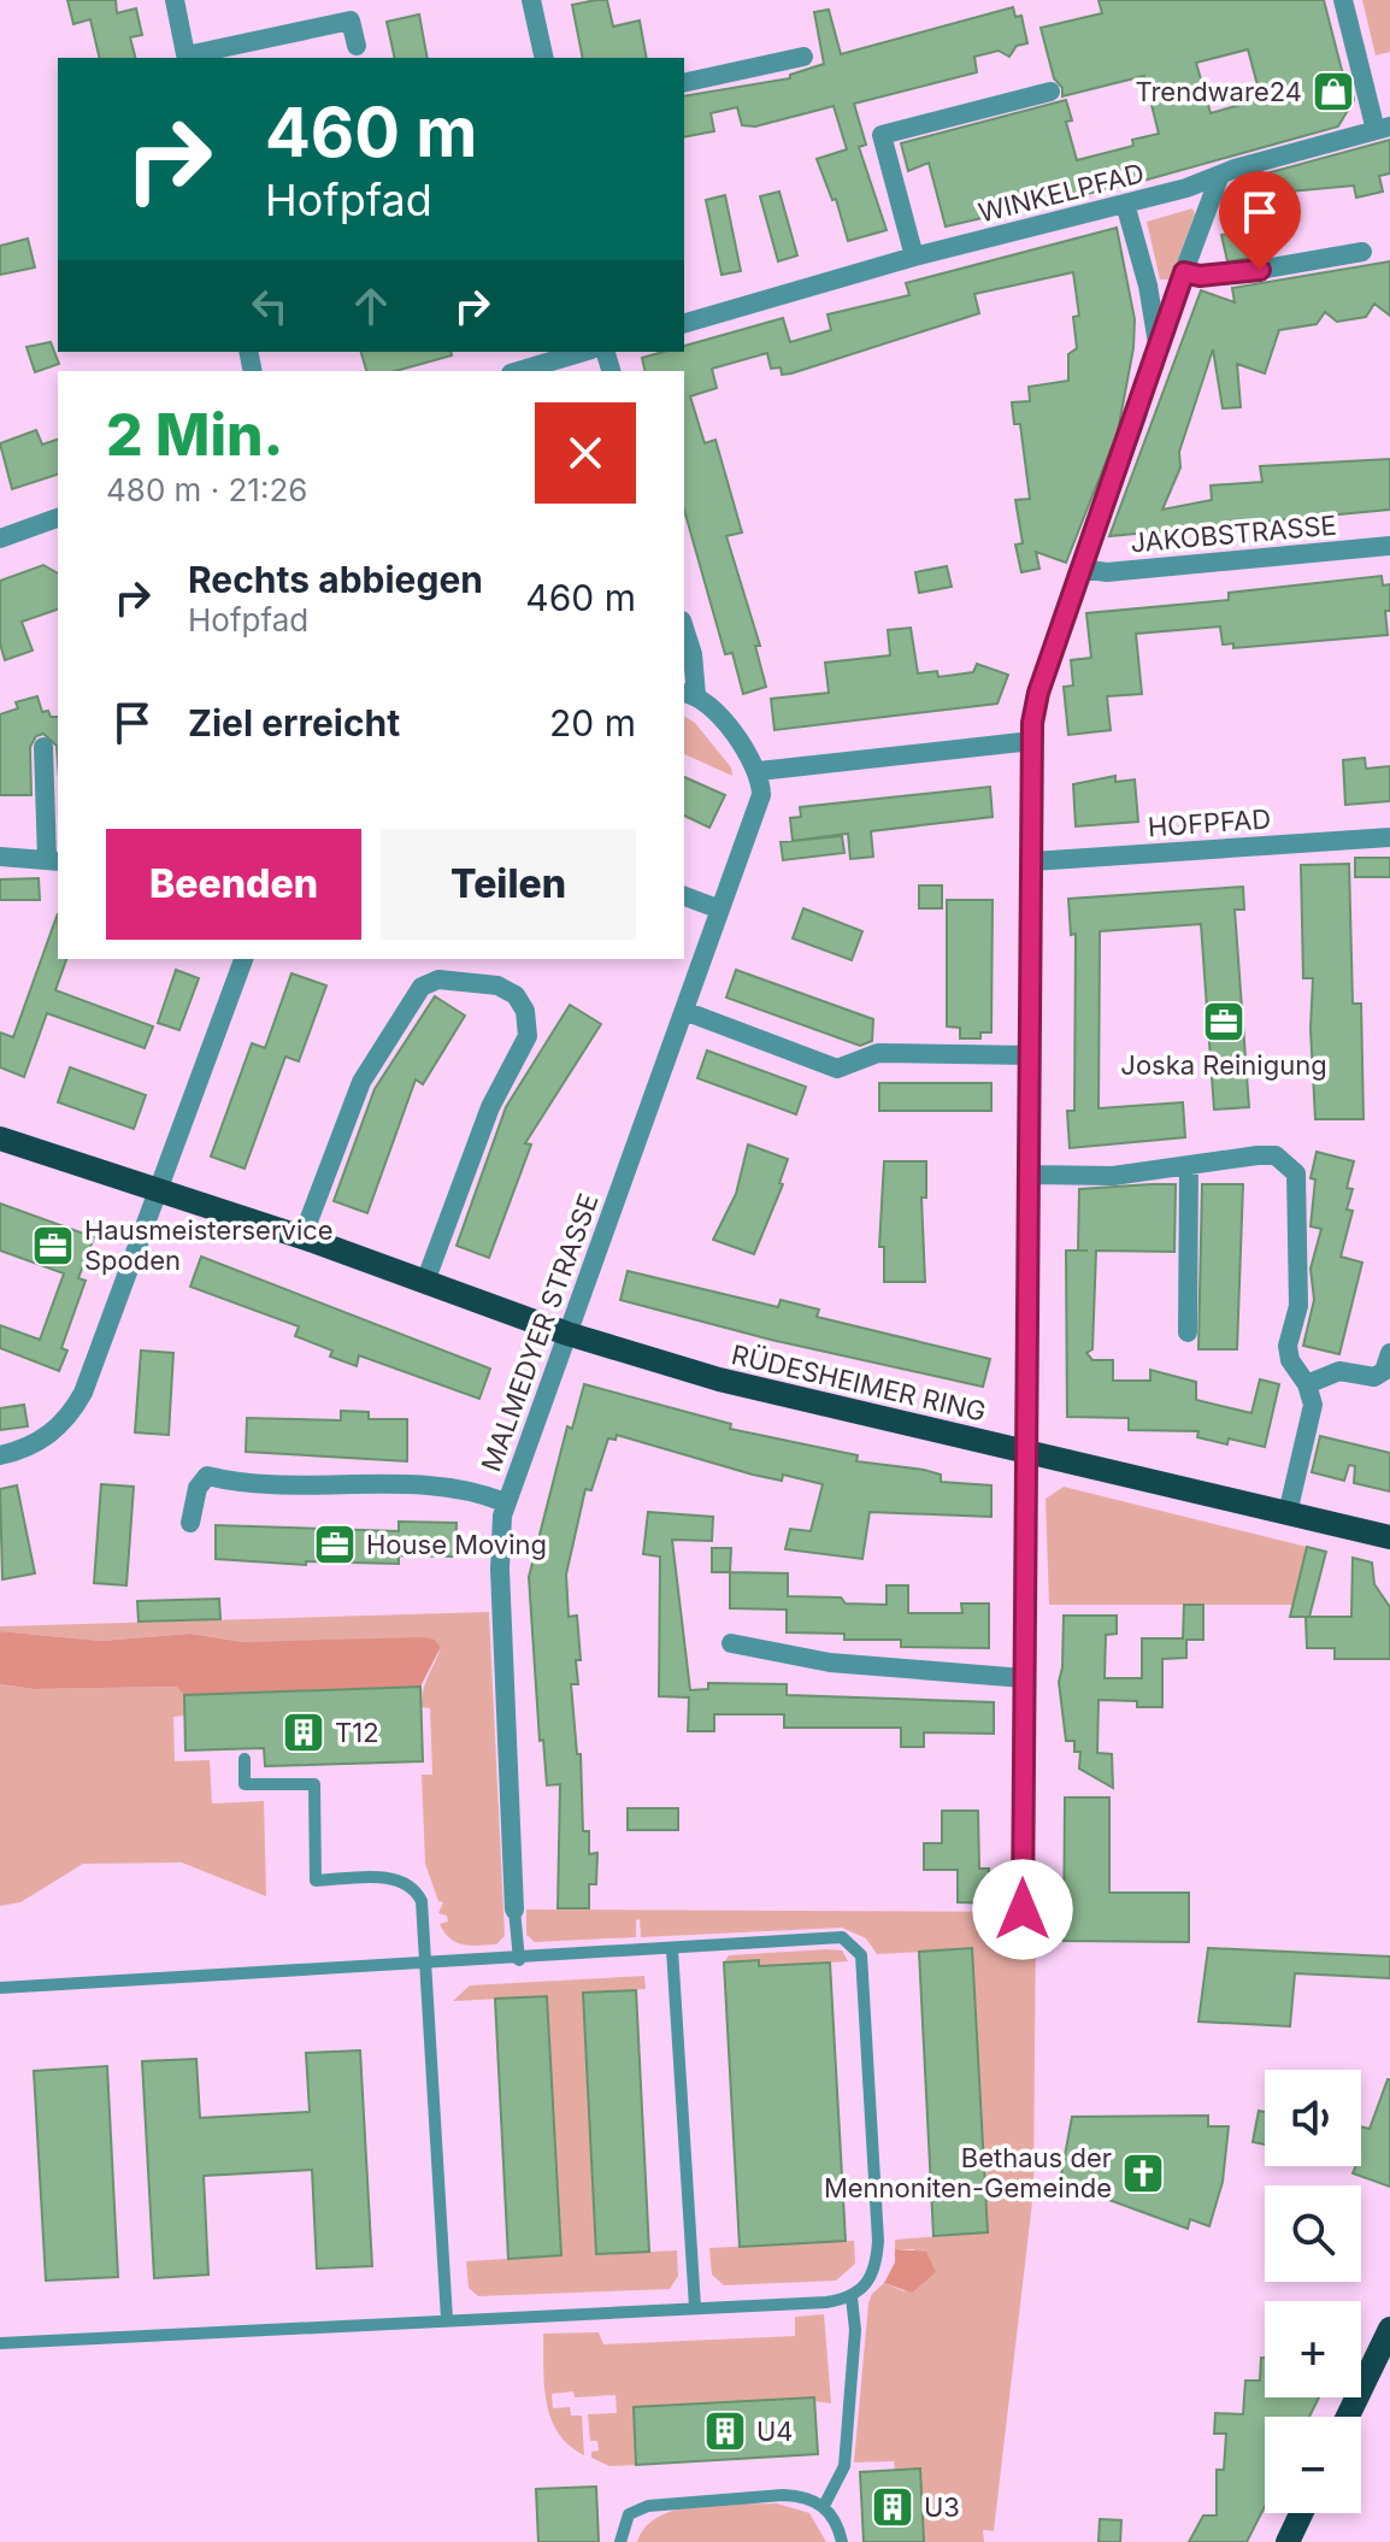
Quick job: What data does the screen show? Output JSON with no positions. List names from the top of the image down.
{
  "streets": {
    "main road": ["RÜDESHEIMER RING"],
    "street": [
      "WINKELPFAD",
      "JAKOBSTRASSE",
      "HOFPFAD",
      "MALMEDYER STRASSE"
    ]
  },
  "crossings": [
    ["MALMEDYER STRASSE", "RÜDESHEIMER RING"]
  ],
  "places": {
    "shop": ["Trendware24"],
    "office": ["Joska Reinigung", "Hausmeisterservice Spoden", "House Moving"],
    "building": ["T12", "U4", "U3"],
    "church": ["Bethaus der Mennoniten-Gemeinde"]
  },
  "page": {
    "turn": ["460 m", "Hofpfad"],
    "heading": ["2 Min.", "480 m · 21:26"],
    "list": [
      {
        "name": "Rechts abbiegen",
        "note": "Hofpfad",
        "value": "460 m"
      },
      {
        "name": "Ziel erreicht",
        "value": "20 m"
      }
    ],
    "buttons": ["Beenden", "Teilen"],
    "map_buttons": ["+", "−"]
  }
}
